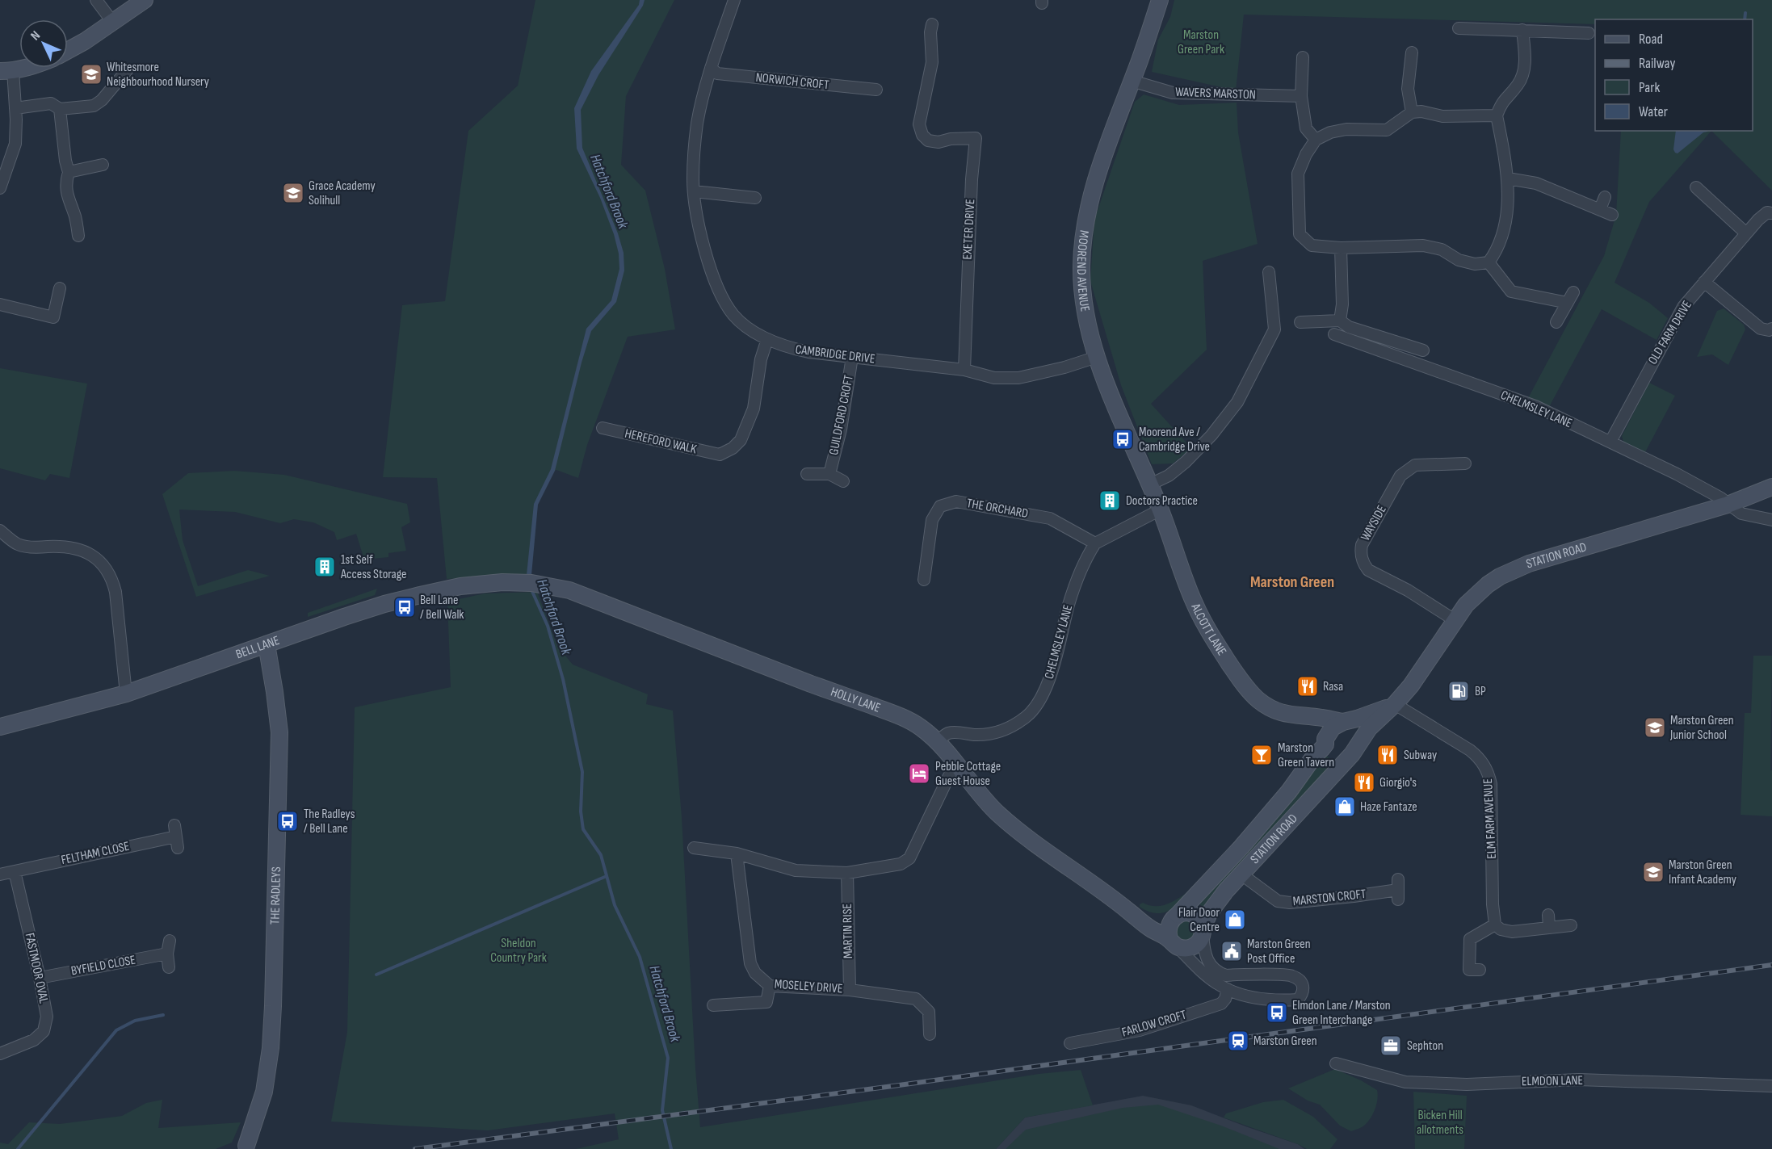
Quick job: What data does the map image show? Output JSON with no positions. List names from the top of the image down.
{
  "streets": {
    "street": [
      "NORWICH CROFT",
      "WAVERS MARSTON",
      "EXETER DRIVE",
      "MOOREND AVENUE",
      "OLD FARM DRIVE",
      "CAMBRIDGE DRIVE",
      "CHELMSLEY LANE",
      "GUILDFORD CROFT",
      "HEREFORD WALK",
      "THE ORCHARD",
      "WAYSIDE",
      "STATION ROAD",
      "ALCOTT LANE",
      "BELL LANE",
      "HOLLY LANE",
      "ELM FARM AVENUE",
      "FELTHAM CLOSE",
      "THE RADLEYS",
      "MARSTON CROFT",
      "MARTIN RISE",
      "BYFIELD CLOSE",
      "FASTMOOR OVAL",
      "MOSELEY DRIVE",
      "FARLOW CROFT",
      "ELMDON LANE"
    ]
  },
  "crossings": [
    ["NORWICH CROFT", "CAMBRIDGE DRIVE"],
    ["WAVERS MARSTON", "MOOREND AVENUE"],
    ["EXETER DRIVE", "CAMBRIDGE DRIVE"],
    ["MOOREND AVENUE", "CAMBRIDGE DRIVE"],
    ["MOOREND AVENUE", "ALCOTT LANE"],
    ["OLD FARM DRIVE", "CHELMSLEY LANE"],
    ["CAMBRIDGE DRIVE", "GUILDFORD CROFT"],
    ["CAMBRIDGE DRIVE", "HEREFORD WALK"],
    ["CHELMSLEY LANE", "THE ORCHARD"],
    ["CHELMSLEY LANE", "STATION ROAD"],
    ["CHELMSLEY LANE", "HOLLY LANE"],
    ["WAYSIDE", "STATION ROAD"],
    ["STATION ROAD", "HOLLY LANE"],
    ["STATION ROAD", "ELM FARM AVENUE"],
    ["STATION ROAD", "MARSTON CROFT"],
    ["BELL LANE", "HOLLY LANE"],
    ["BELL LANE", "THE RADLEYS"],
    ["FELTHAM CLOSE", "FASTMOOR OVAL"],
    ["MARTIN RISE", "MOSELEY DRIVE"],
    ["BYFIELD CLOSE", "FASTMOOR OVAL"]
  ],
  "districts": ["Marston Green"],
  "water": ["Hatchford Brook"],
  "parks": ["Marston Green Park", "Sheldon Country Park", "Bicken Hill allotments"],
  "places": {
    "school or university": [
      "Whitesmore Neighbourhood Nursery",
      "Grace Academy Solihull",
      "Marston Green Junior School",
      "Marston Green Infant Academy"
    ],
    "bus stop": [
      "Moorend Ave / Cambridge Drive",
      "Bell Lane / Bell Walk",
      "The Radleys / Bell Lane",
      "Elmdon Lane / Marston Green Interchange"
    ],
    "building": ["Doctors Practice", "1st Self Access Storage"],
    "restaurant": ["Rasa", "Subway", "Giorgio's"],
    "fuel station": ["BP"],
    "bar": ["Marston Green Tavern"],
    "hotel": ["Pebble Cottage Guest House"],
    "shop": ["Haze Fantaze", "Flair Door Centre"],
    "public building": ["Marston Green Post Office"],
    "station": ["Marston Green"],
    "office": ["Sephton"]
  },
  "legend": [
    "Road",
    "Railway",
    "Park",
    "Water"
  ],
  "north": "top left"
}
